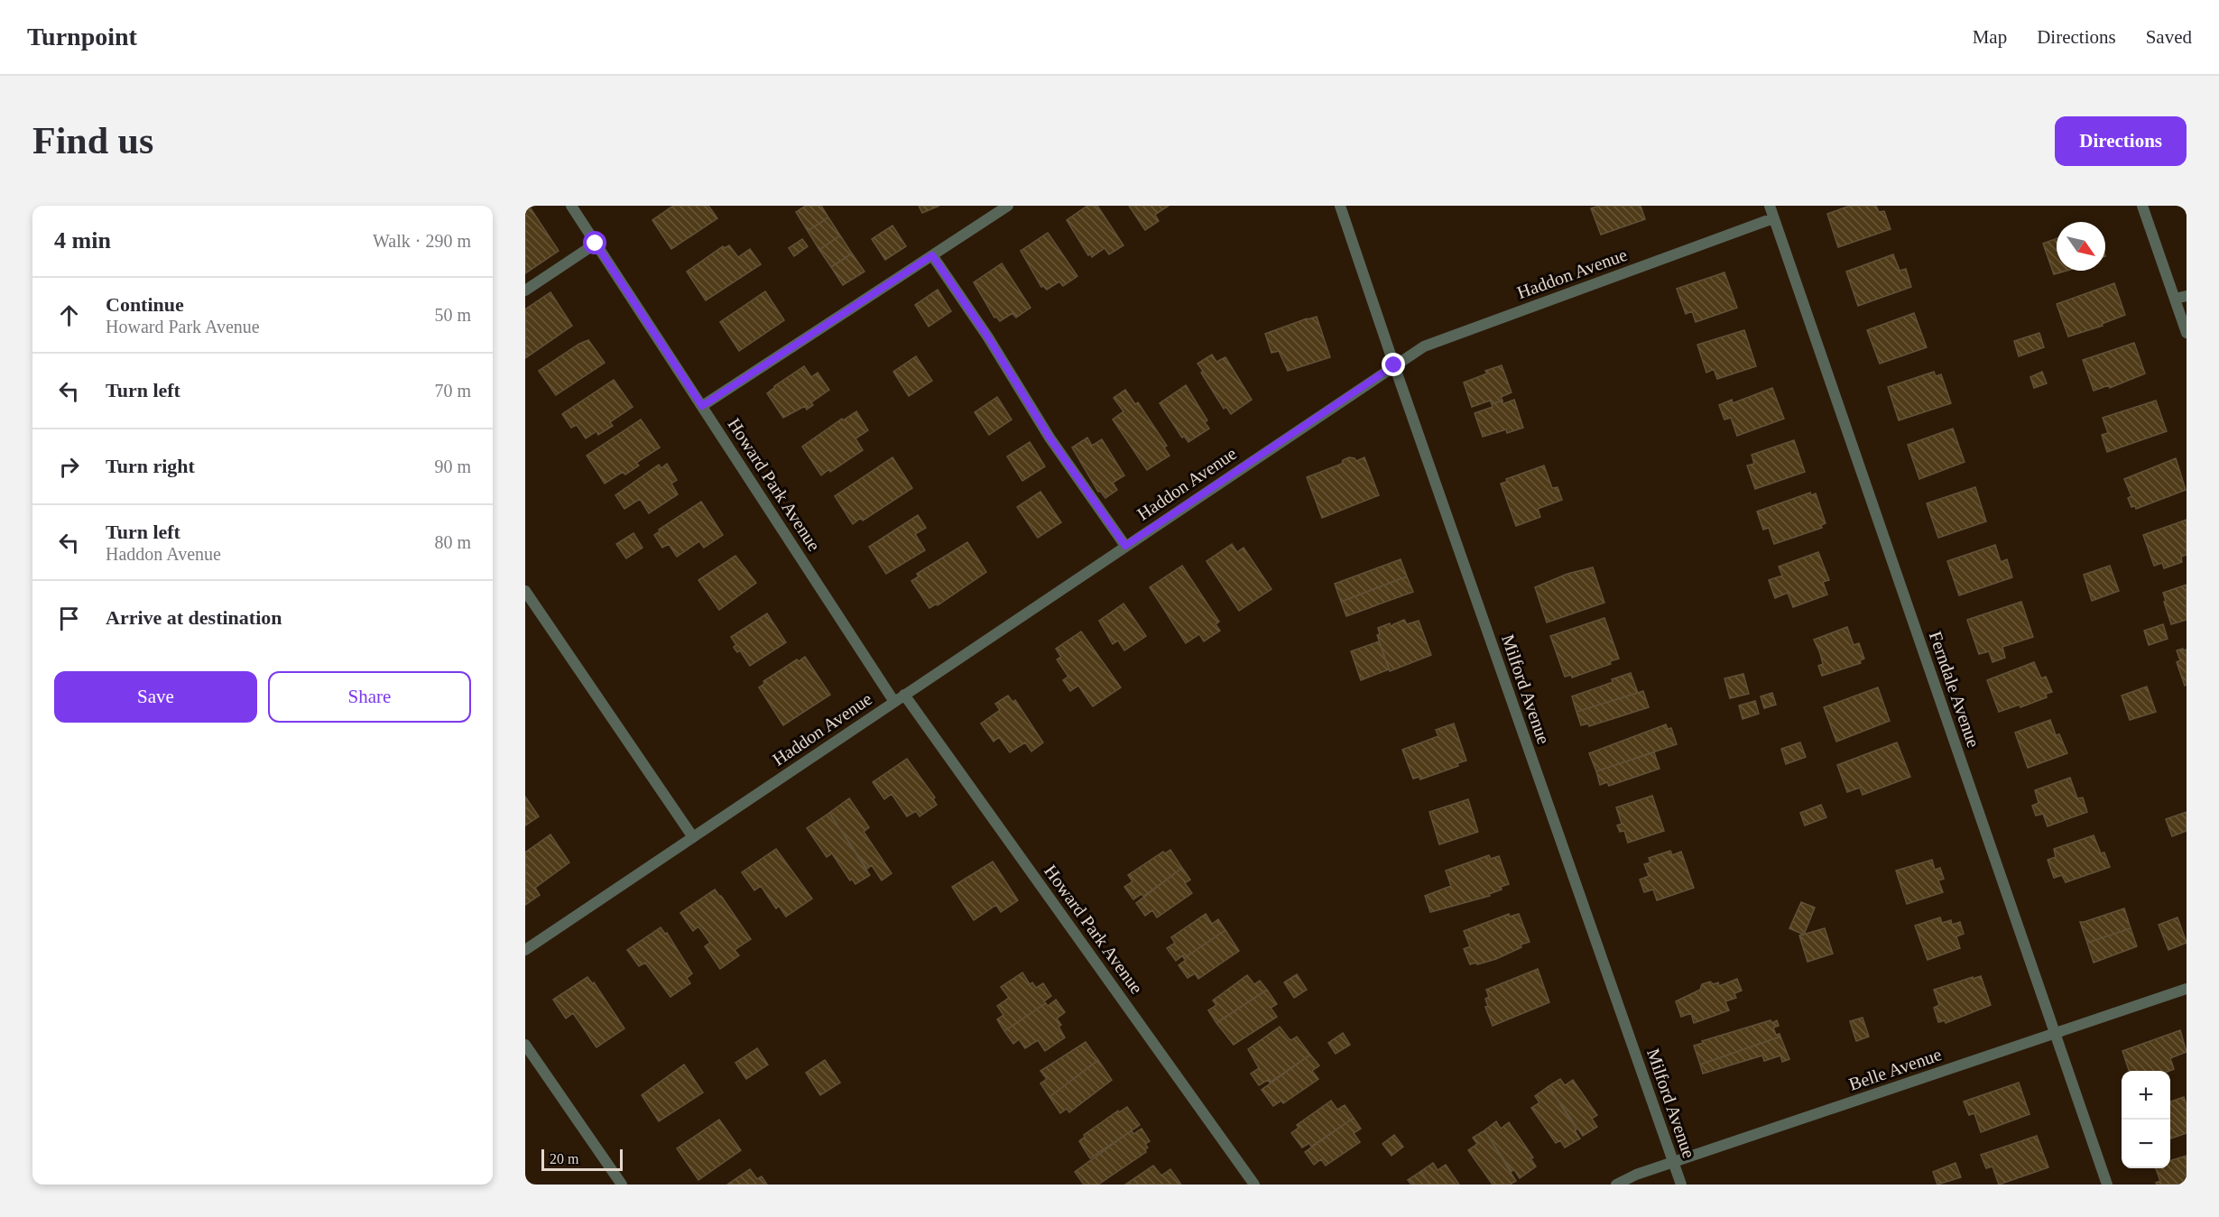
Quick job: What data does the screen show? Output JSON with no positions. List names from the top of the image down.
{
  "streets": {
    "street": [
      "Haddon Avenue",
      "Howard Park Avenue",
      "Milford Avenue",
      "Ferndale Avenue",
      "Belle Avenue"
    ]
  },
  "crossings": [
    ["Haddon Avenue", "Howard Park Avenue"],
    ["Haddon Avenue", "Milford Avenue"],
    ["Haddon Avenue", "Ferndale Avenue"],
    ["Milford Avenue", "Belle Avenue"],
    ["Ferndale Avenue", "Belle Avenue"]
  ],
  "scale_bar": "20 m",
  "north": "bottom right",
  "page": {
    "header": "Turnpoint",
    "nav": ["Map", "Directions", "Saved"],
    "buttons": [
      "Directions",
      ["Save", "Share"]
    ],
    "title": "Find us",
    "heading": ["4 min", "Walk · 290 m"],
    "list": [
      ["Continue", "Howard Park Avenue", "50 m"],
      ["Turn left", "70 m"],
      ["Turn right", "90 m"],
      ["Turn left", "Haddon Avenue", "80 m"],
      "Arrive at destination"
    ],
    "map_buttons": ["+", "−"],
    "scale": "20 m"
  }
}
